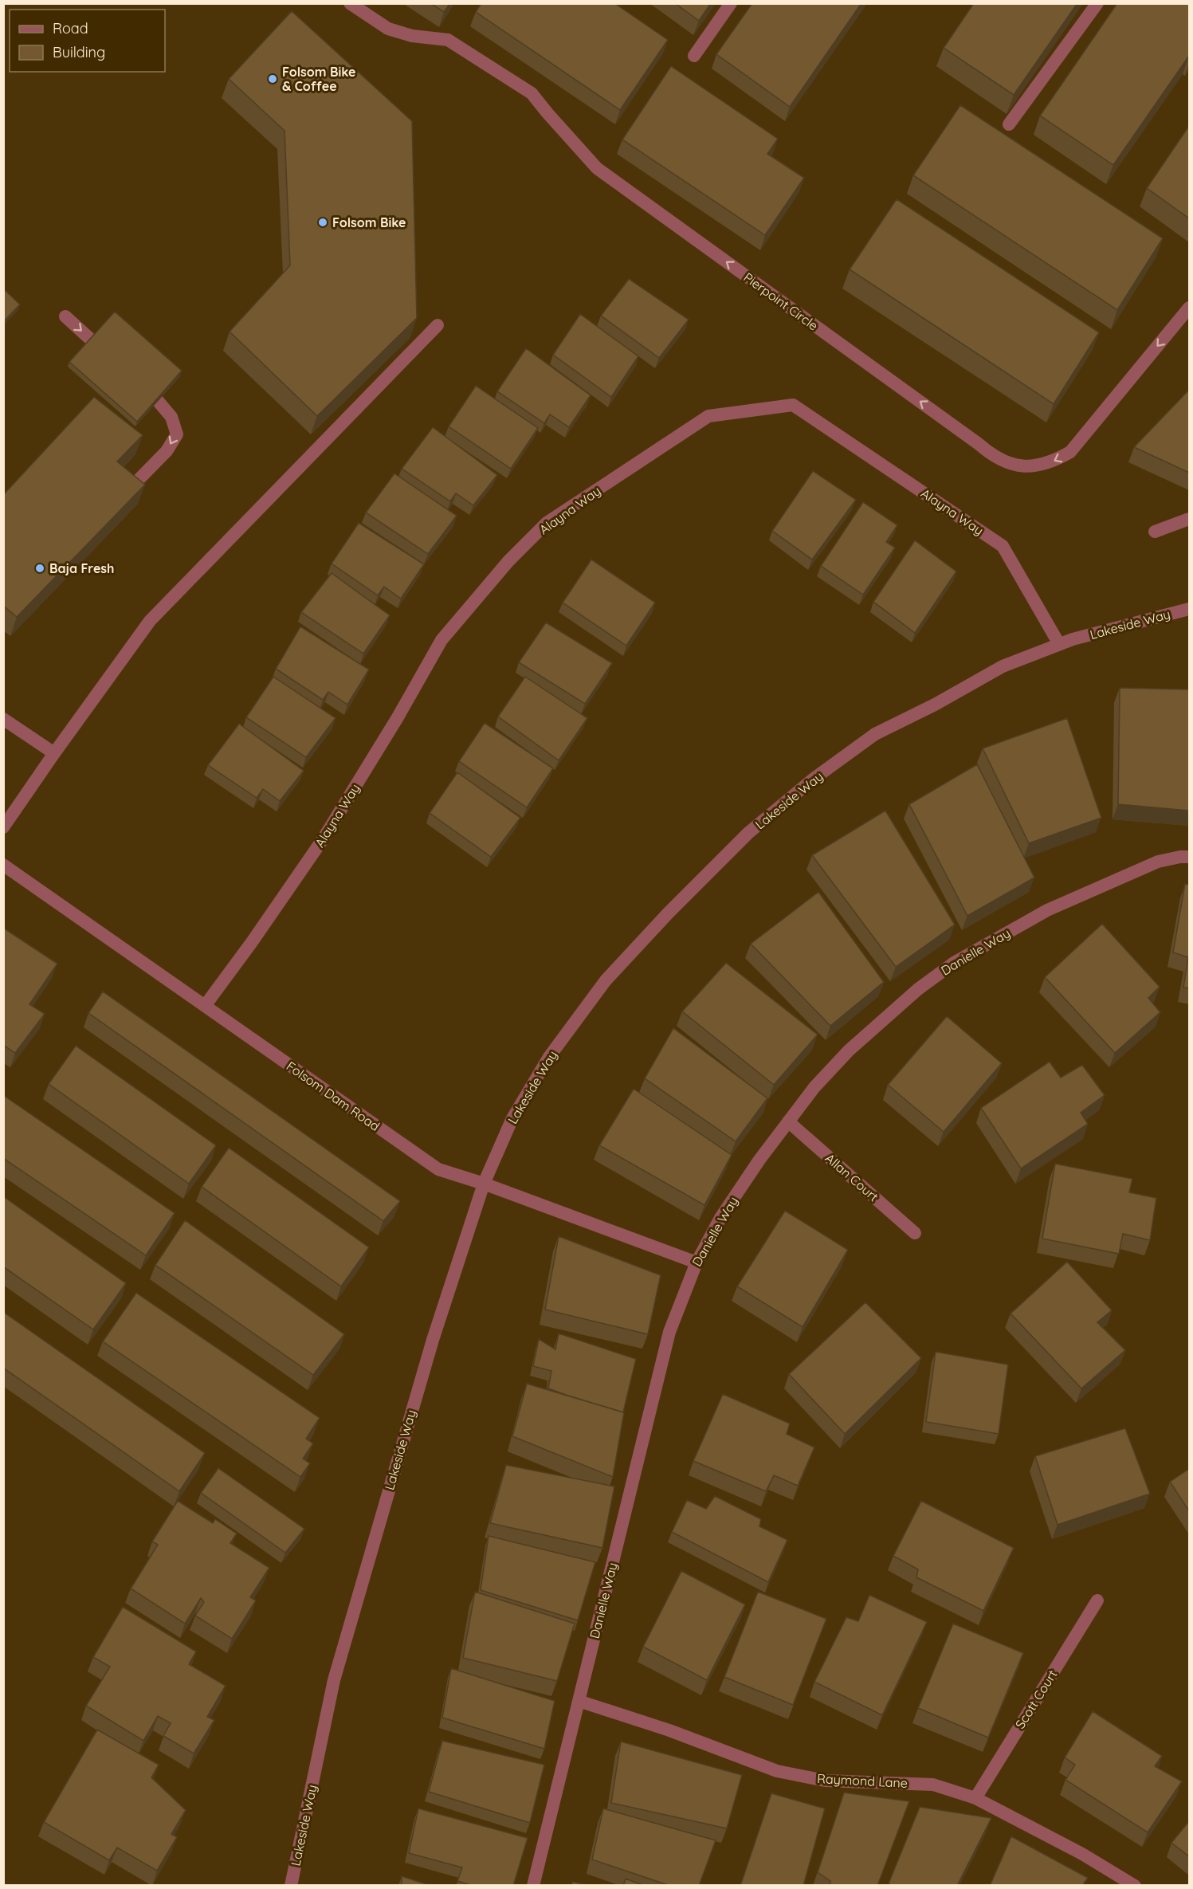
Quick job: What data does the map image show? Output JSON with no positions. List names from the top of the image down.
{
  "streets": {
    "street": [
      "Pierpoint Circle",
      "Alayna Way",
      "Lakeside Way",
      "Danielle Way",
      "Folsom Dam Road",
      "Allan Court",
      "Scott Court",
      "Raymond Lane"
    ]
  },
  "crossings": [
    ["Alayna Way", "Lakeside Way"],
    ["Alayna Way", "Folsom Dam Road"],
    ["Lakeside Way", "Folsom Dam Road"],
    ["Danielle Way", "Folsom Dam Road"],
    ["Danielle Way", "Allan Court"],
    ["Danielle Way", "Raymond Lane"],
    ["Scott Court", "Raymond Lane"]
  ],
  "one_way": ["Pierpoint Circle"],
  "places": ["Folsom Bike & Coffee", "Folsom Bike", "Baja Fresh"],
  "legend": ["Road", "Building"]
}
